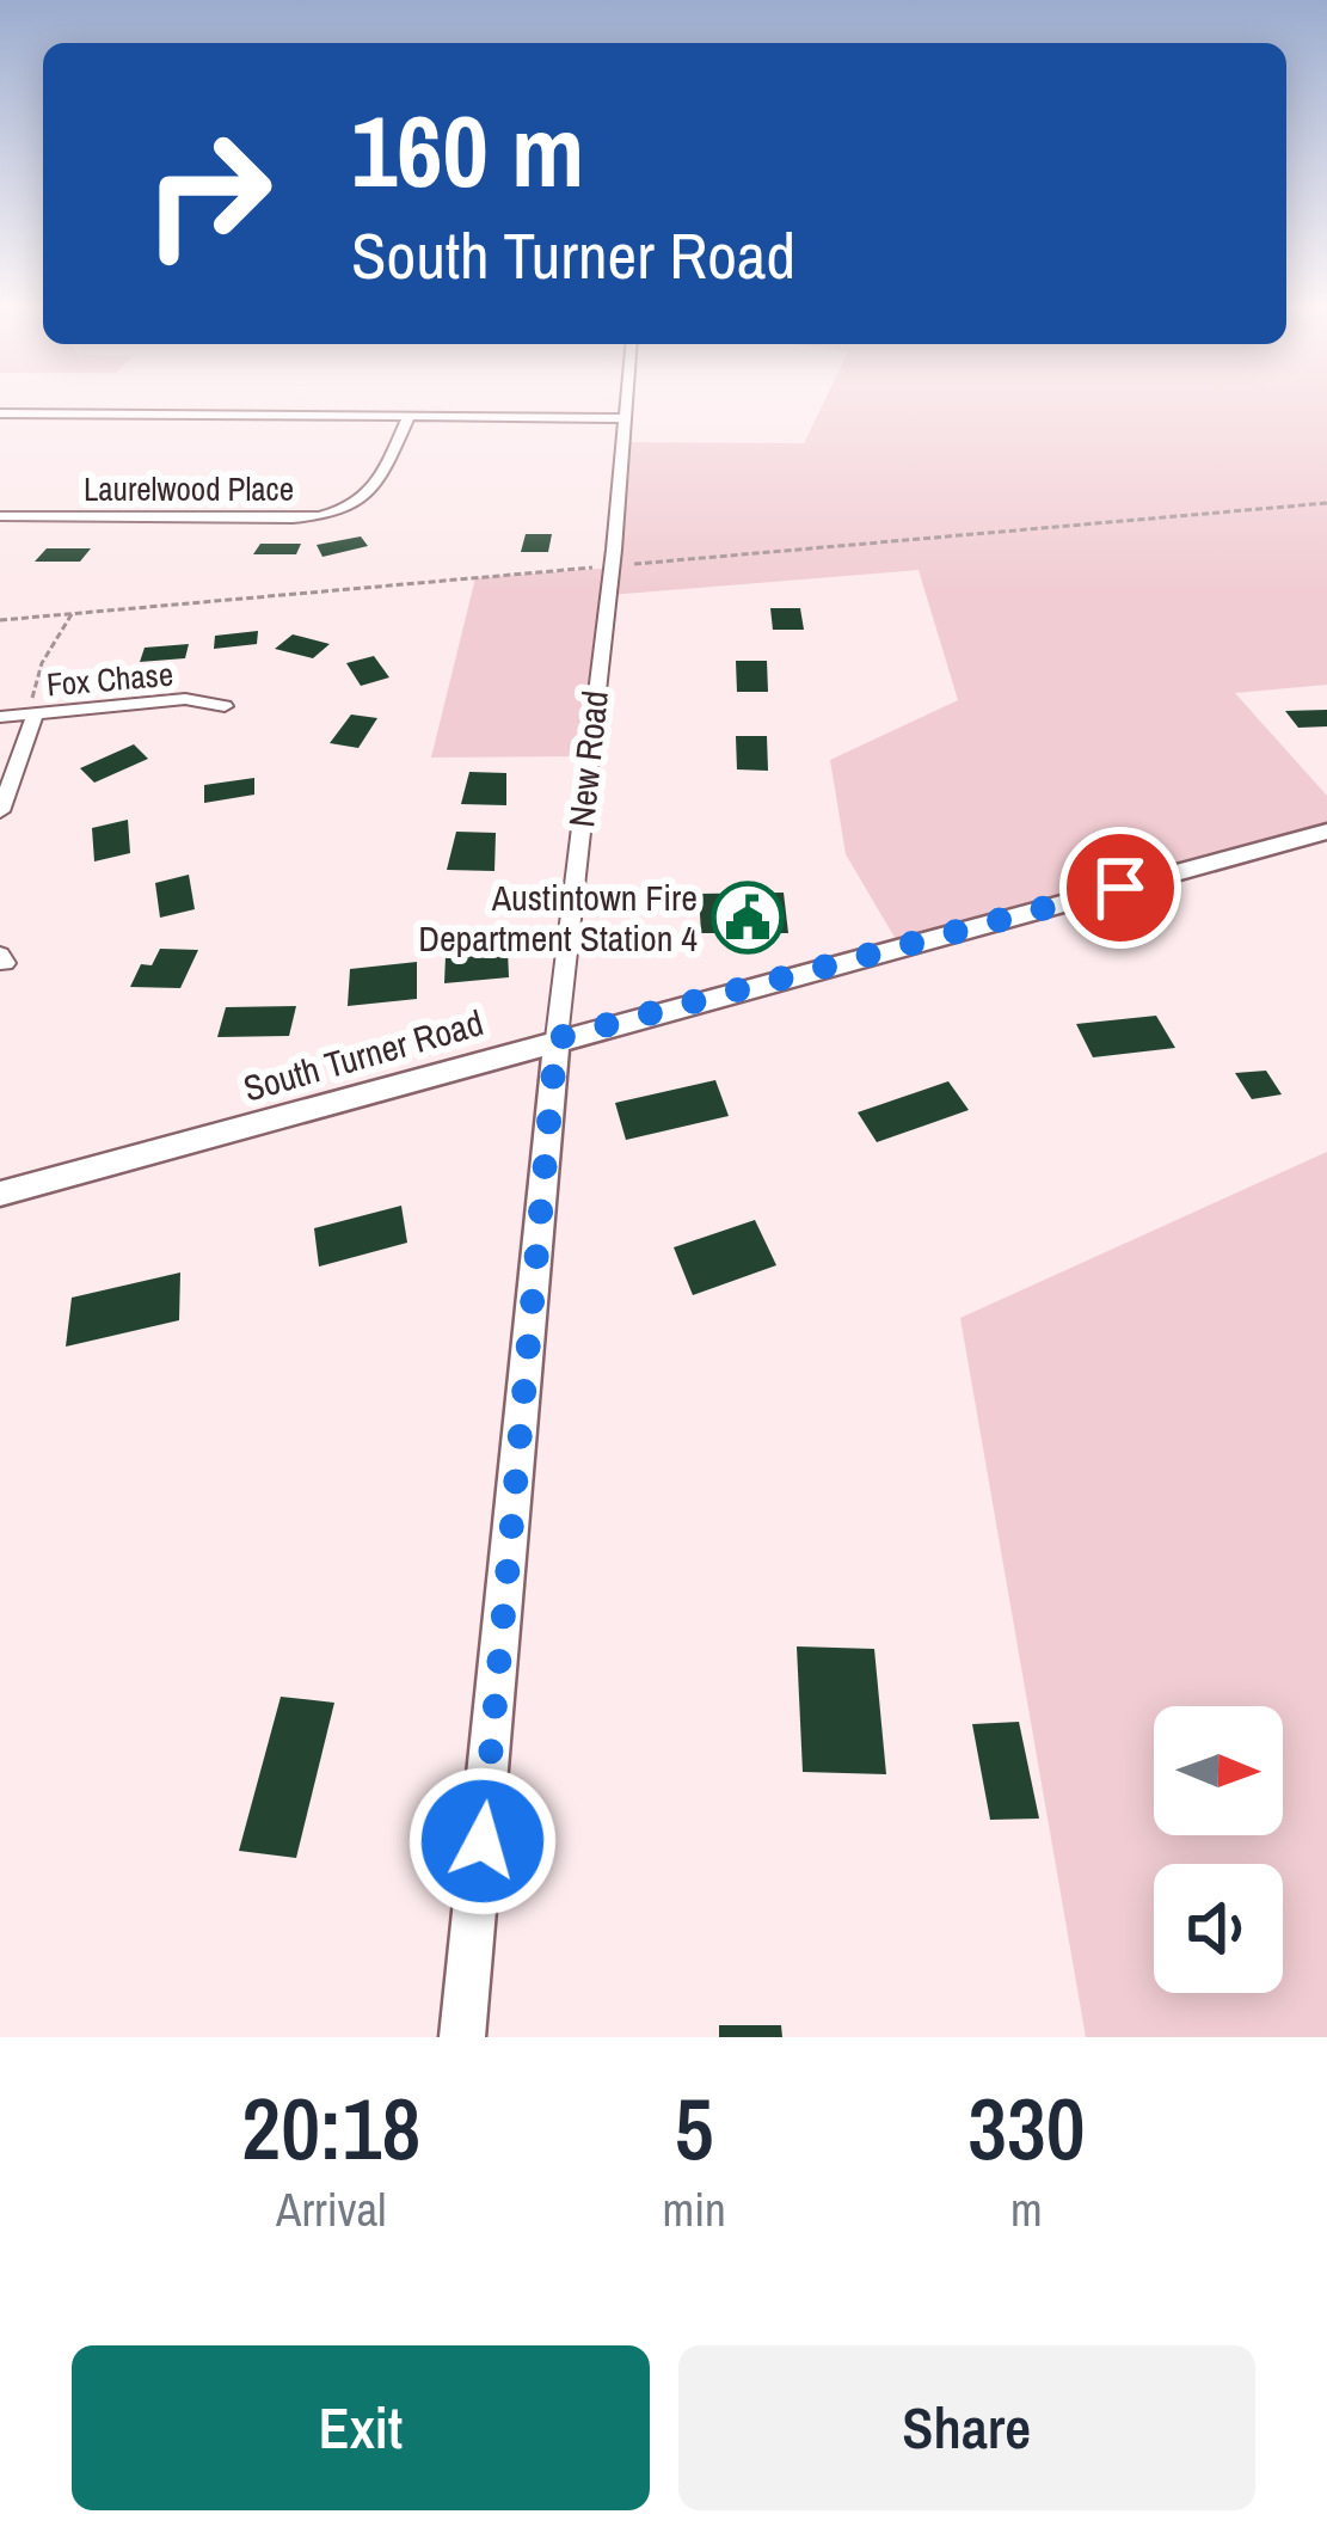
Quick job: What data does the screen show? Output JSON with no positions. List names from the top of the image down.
{
  "streets": {
    "street": [
      "Laurelwood Place",
      "Fox Chase",
      "New Road",
      "South Turner Road"
    ]
  },
  "crossings": [
    ["New Road", "South Turner Road"]
  ],
  "places": {
    "public building": ["Austintown Fire Department Station 4"]
  },
  "north": "right",
  "page": {
    "turn": ["160 m", "South Turner Road"],
    "eta": [
      "20:18",
      "Arrival",
      "5",
      "min",
      "330",
      "m"
    ],
    "buttons": ["Exit", "Share"]
  }
}
